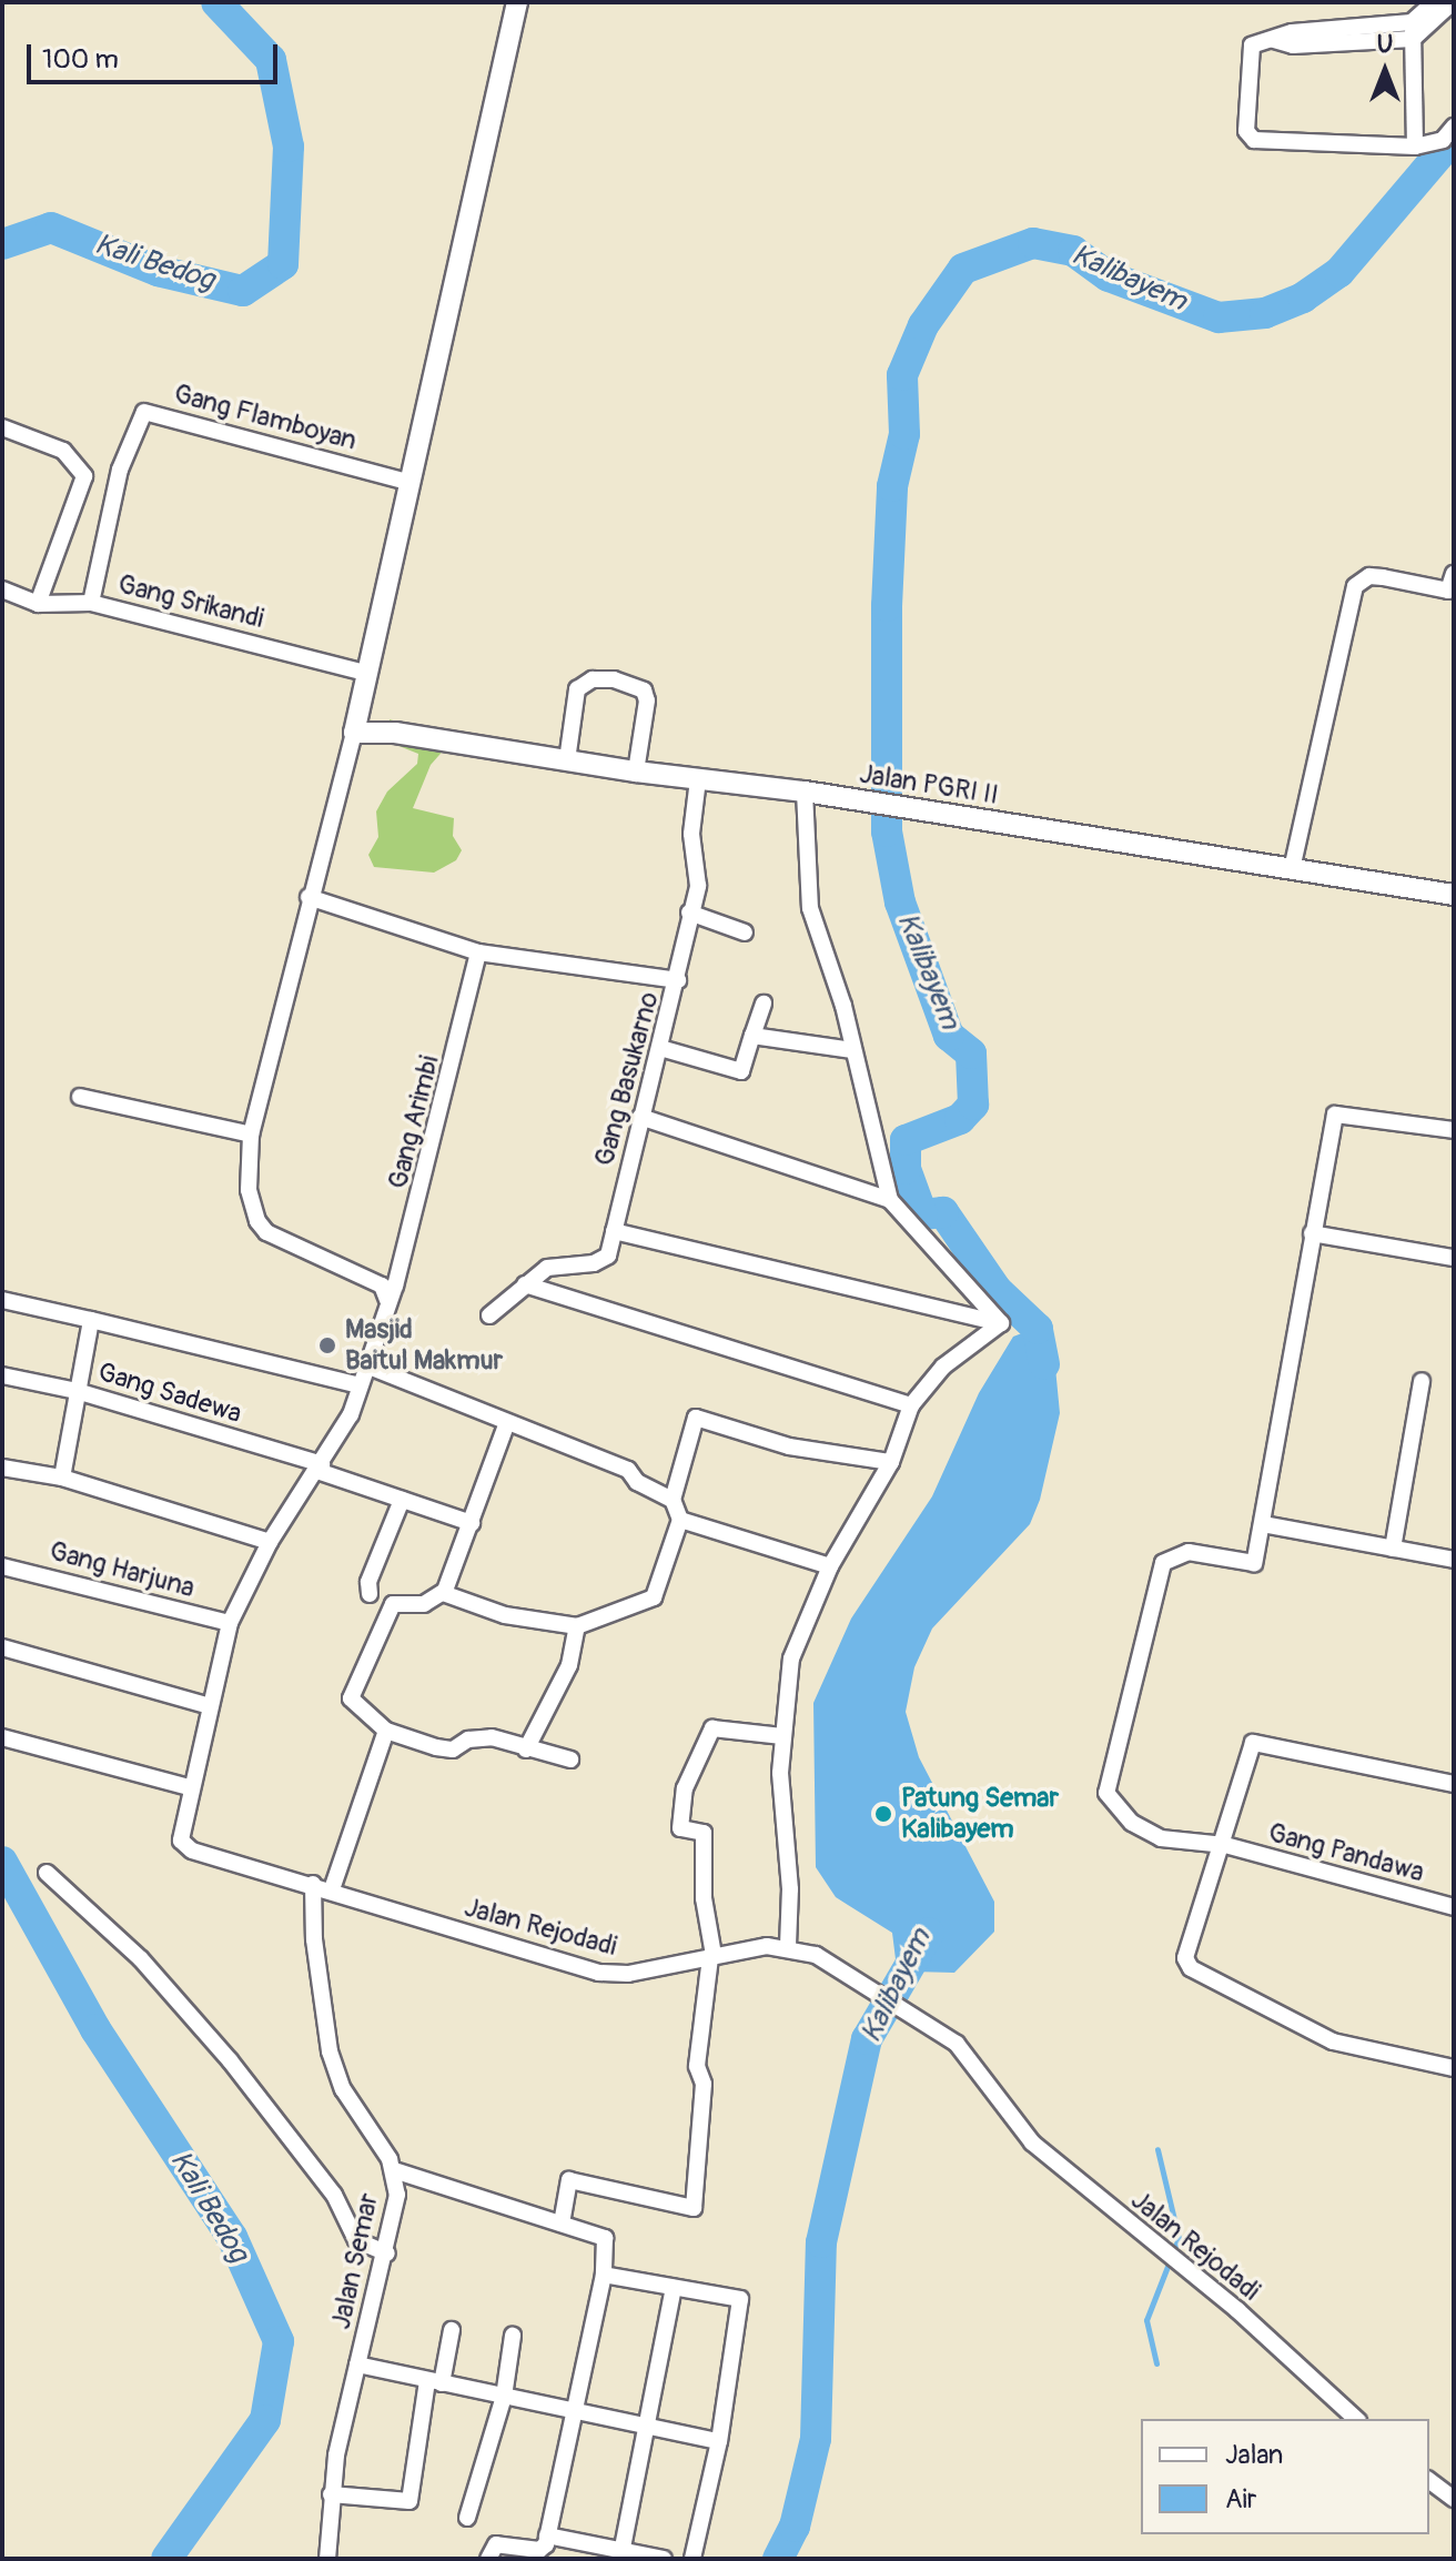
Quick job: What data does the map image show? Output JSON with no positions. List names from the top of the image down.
{
  "streets": {
    "street": [
      "Gang Flamboyan",
      "Gang Srikandi",
      "Jalan PGRI II",
      "Gang Basukarno",
      "Gang Arimbi",
      "Gang Sadewa",
      "Gang Harjuna",
      "Gang Pandawa",
      "Jalan Rejodadi",
      "Jalan Semar"
    ]
  },
  "crossings": [
    ["Gang Flamboyan", "Gang Srikandi"],
    ["Jalan PGRI II", "Gang Basukarno"],
    ["Gang Arimbi", "Jalan Rejodadi"],
    ["Gang Sadewa", "Jalan Rejodadi"],
    ["Gang Harjuna", "Jalan Rejodadi"],
    ["Jalan Rejodadi", "Jalan Semar"]
  ],
  "water": ["Kali Bedog", "Kalibayem"],
  "places": ["Masjid Baitul Makmur", "Patung Semar Kalibayem"],
  "legend": ["Jalan", "Air"],
  "scale_bar": "100 m",
  "north": "top"
}
